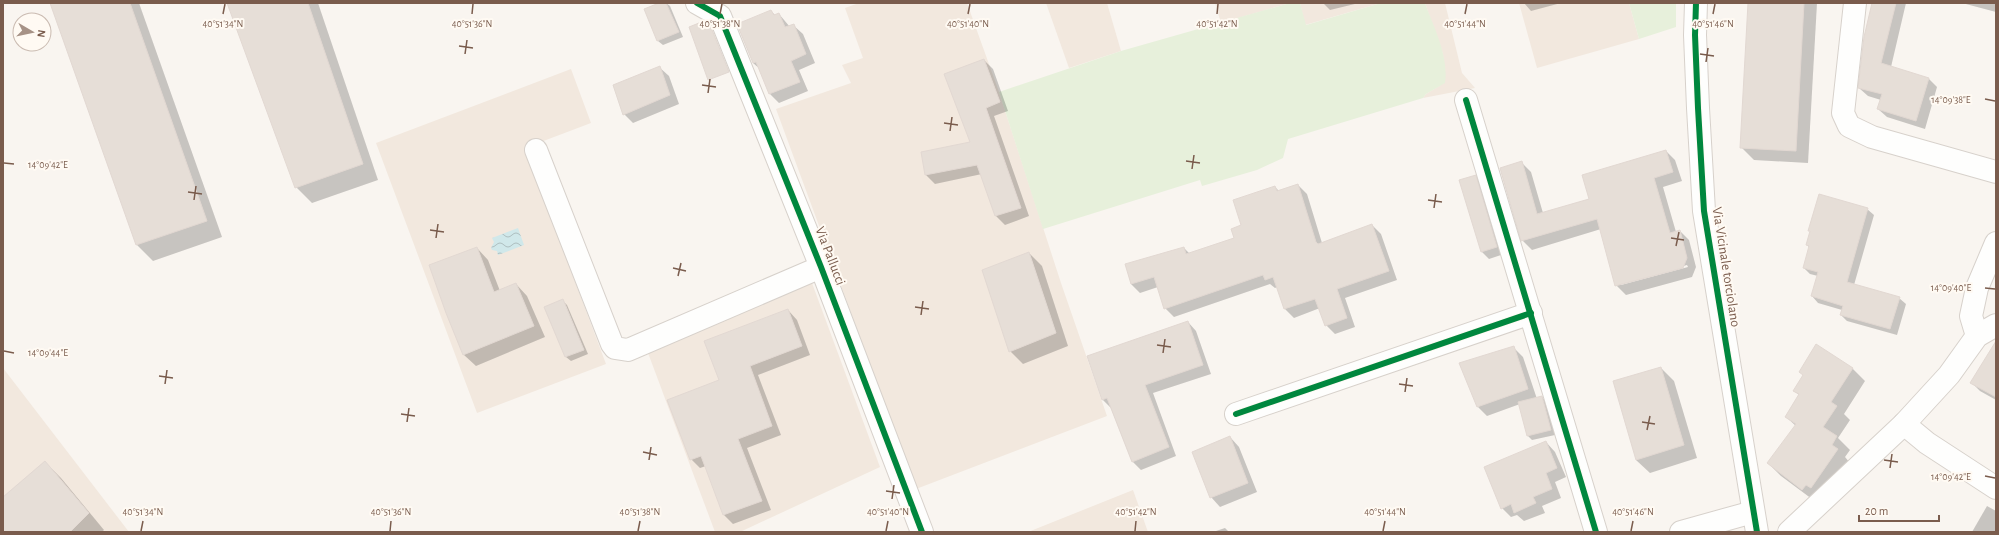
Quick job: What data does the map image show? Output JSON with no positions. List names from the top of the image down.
{
  "streets": {
    "street": ["Via Pallucci", "Via Vicinale torciolano"]
  },
  "scale_bar": "20 m",
  "north": "right",
  "coordinates": [
    "40°51'38\"N",
    "40°51'46\"N",
    "40°51'34\"N",
    "40°51'36\"N",
    "40°51'40\"N",
    "40°51'42\"N",
    "40°51'44\"N",
    "14°09'38\"E",
    "14°09'42\"E",
    "14°09'40\"E",
    "14°09'44\"E"
  ]
}
